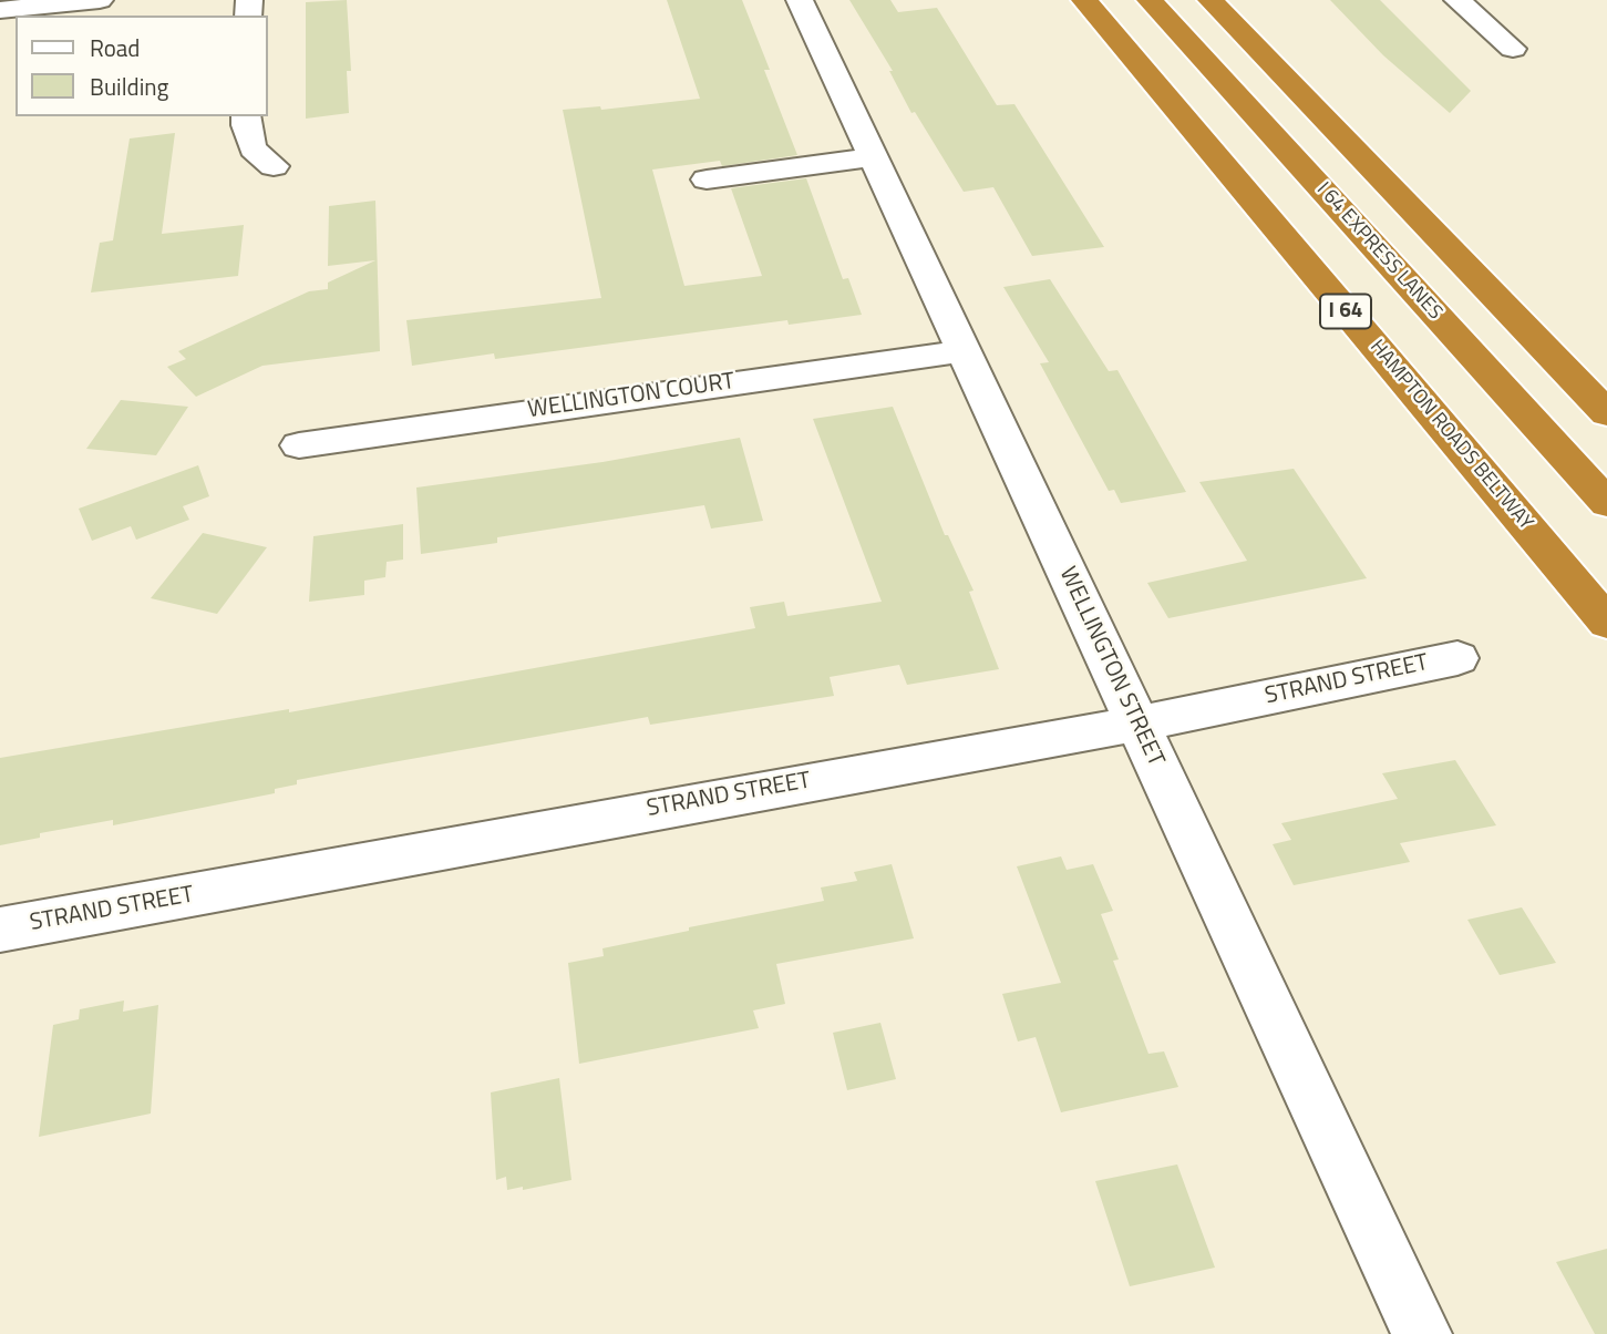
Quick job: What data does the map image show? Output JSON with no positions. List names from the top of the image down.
{
  "streets": {
    "highway": ["I 64 EXPRESS LANES", "I 64", "HAMPTON ROADS BELTWAY"],
    "street": ["WELLINGTON COURT", "WELLINGTON STREET", "STRAND STREET"]
  },
  "crossings": [
    ["WELLINGTON COURT", "WELLINGTON STREET"],
    ["WELLINGTON STREET", "STRAND STREET"]
  ],
  "legend": ["Road", "Building"]
}
